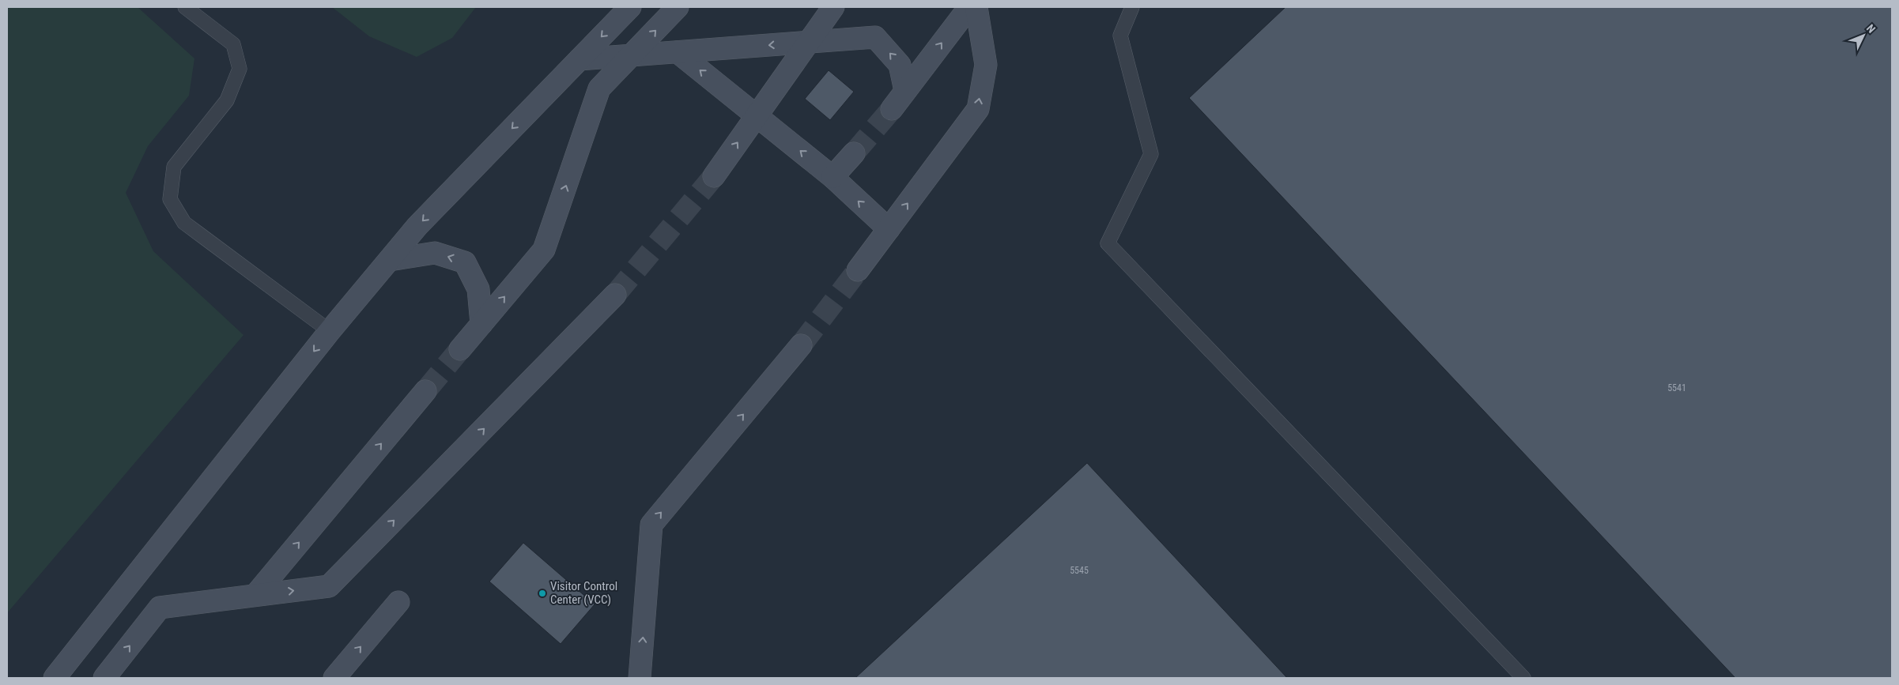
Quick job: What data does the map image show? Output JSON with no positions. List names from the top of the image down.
{
  "places": ["Visitor Control Center (VCC)"],
  "house_numbers": ["5541", "5545"],
  "north": "top right"
}
